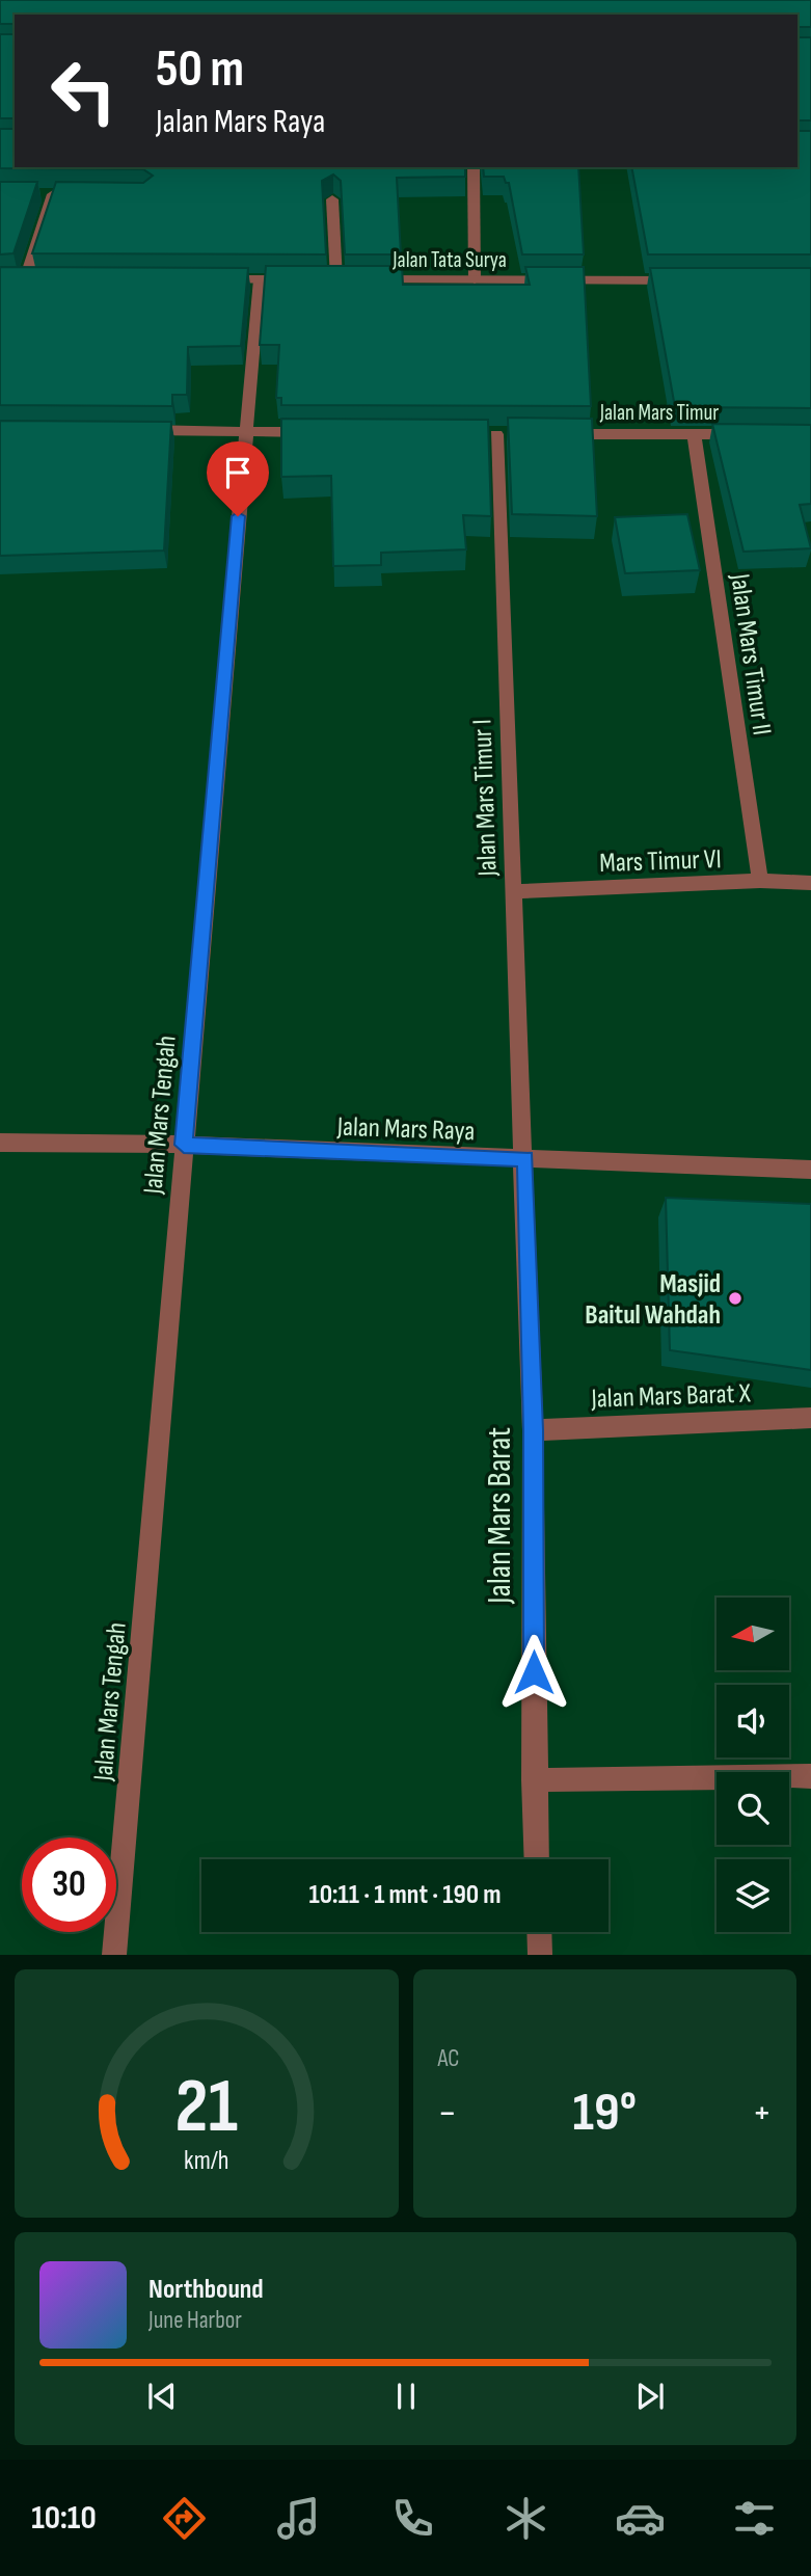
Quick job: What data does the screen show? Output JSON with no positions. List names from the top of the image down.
{
  "streets": {
    "street": [
      "Jalan Tata Surya",
      "Jalan Mars Timur",
      "Jalan Mars Timur II",
      "Jalan Mars Timur I",
      "Mars Timur VI",
      "Jalan Mars Tengah",
      "Jalan Mars Raya",
      "Jalan Mars Barat X",
      "Jalan Mars Barat"
    ]
  },
  "crossings": [
    ["Jalan Mars Timur", "Jalan Mars Timur II"],
    ["Jalan Mars Timur II", "Mars Timur VI"],
    ["Jalan Mars Timur I", "Mars Timur VI"],
    ["Jalan Mars Timur I", "Jalan Mars Raya"],
    ["Jalan Mars Timur I", "Jalan Mars Barat"],
    ["Jalan Mars Tengah", "Jalan Mars Raya"],
    ["Jalan Mars Raya", "Jalan Mars Barat"],
    ["Jalan Mars Barat X", "Jalan Mars Barat"]
  ],
  "places": ["Masjid Baitul Wahdah"],
  "north": "left",
  "page": {
    "turn": ["50 m", "Jalan Mars Raya"],
    "limit": "30",
    "trip": "10:11 · 1 mnt · 190 m",
    "tile": "AC",
    "heat": ["−", "19°", "+"],
    "song": ["Northbound", "June Harbor"],
    "tabs": "10:10",
    "gauge": ["21", "km/h"]
  }
}
